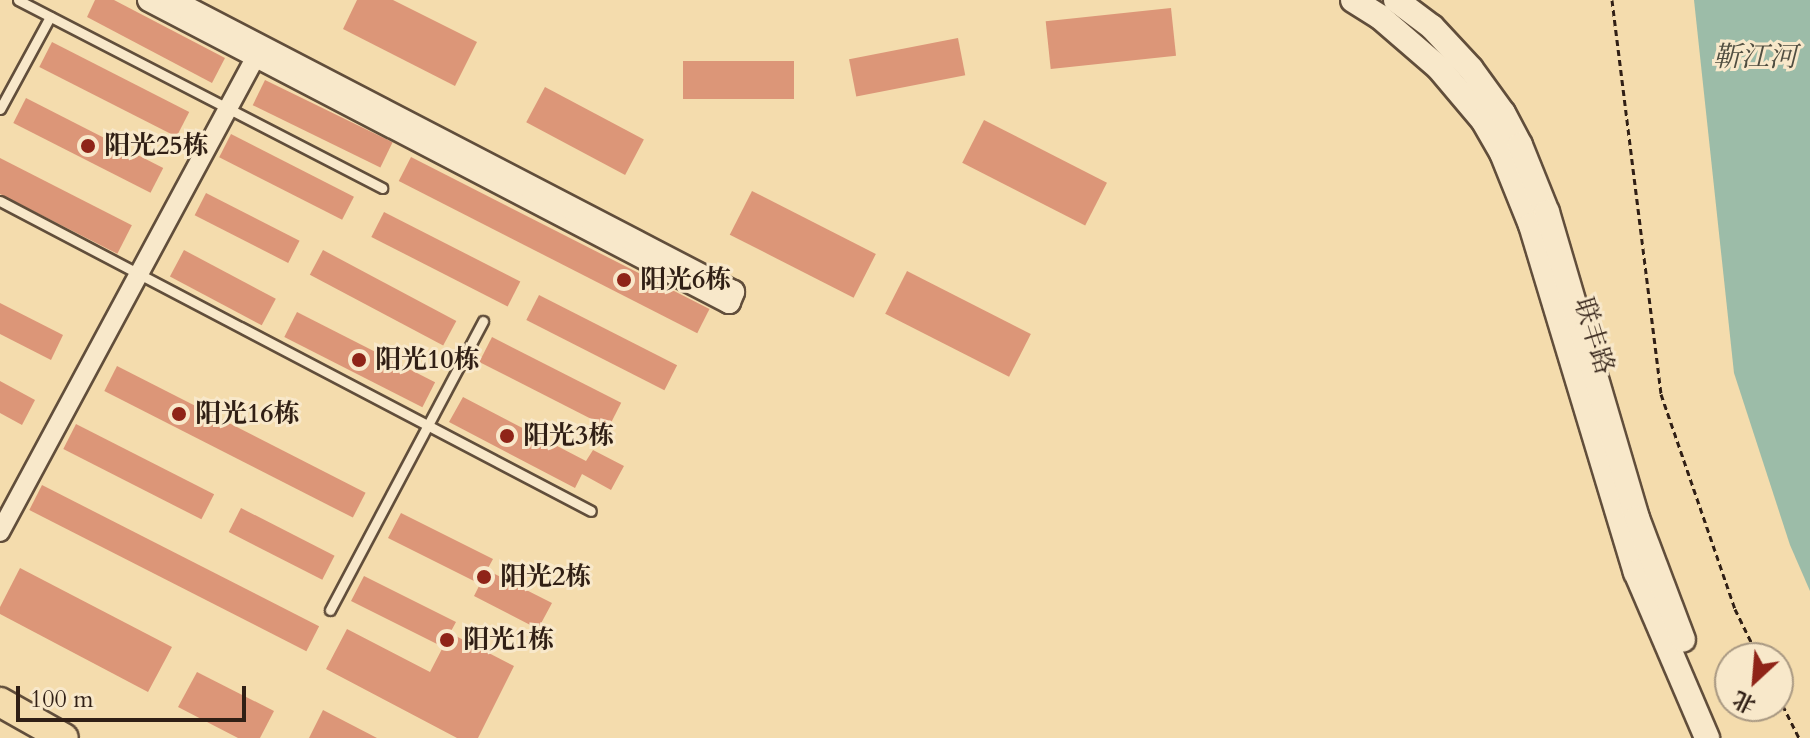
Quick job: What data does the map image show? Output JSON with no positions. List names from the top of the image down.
{
  "streets": {
    "main road": ["联丰路"]
  },
  "water": ["靳江河"],
  "places": [
    "阳光25栋",
    "阳光6栋",
    "阳光10栋",
    "阳光16栋",
    "阳光3栋",
    "阳光2栋",
    "阳光1栋"
  ],
  "scale_bar": "100 m",
  "north": "bottom left"
}
